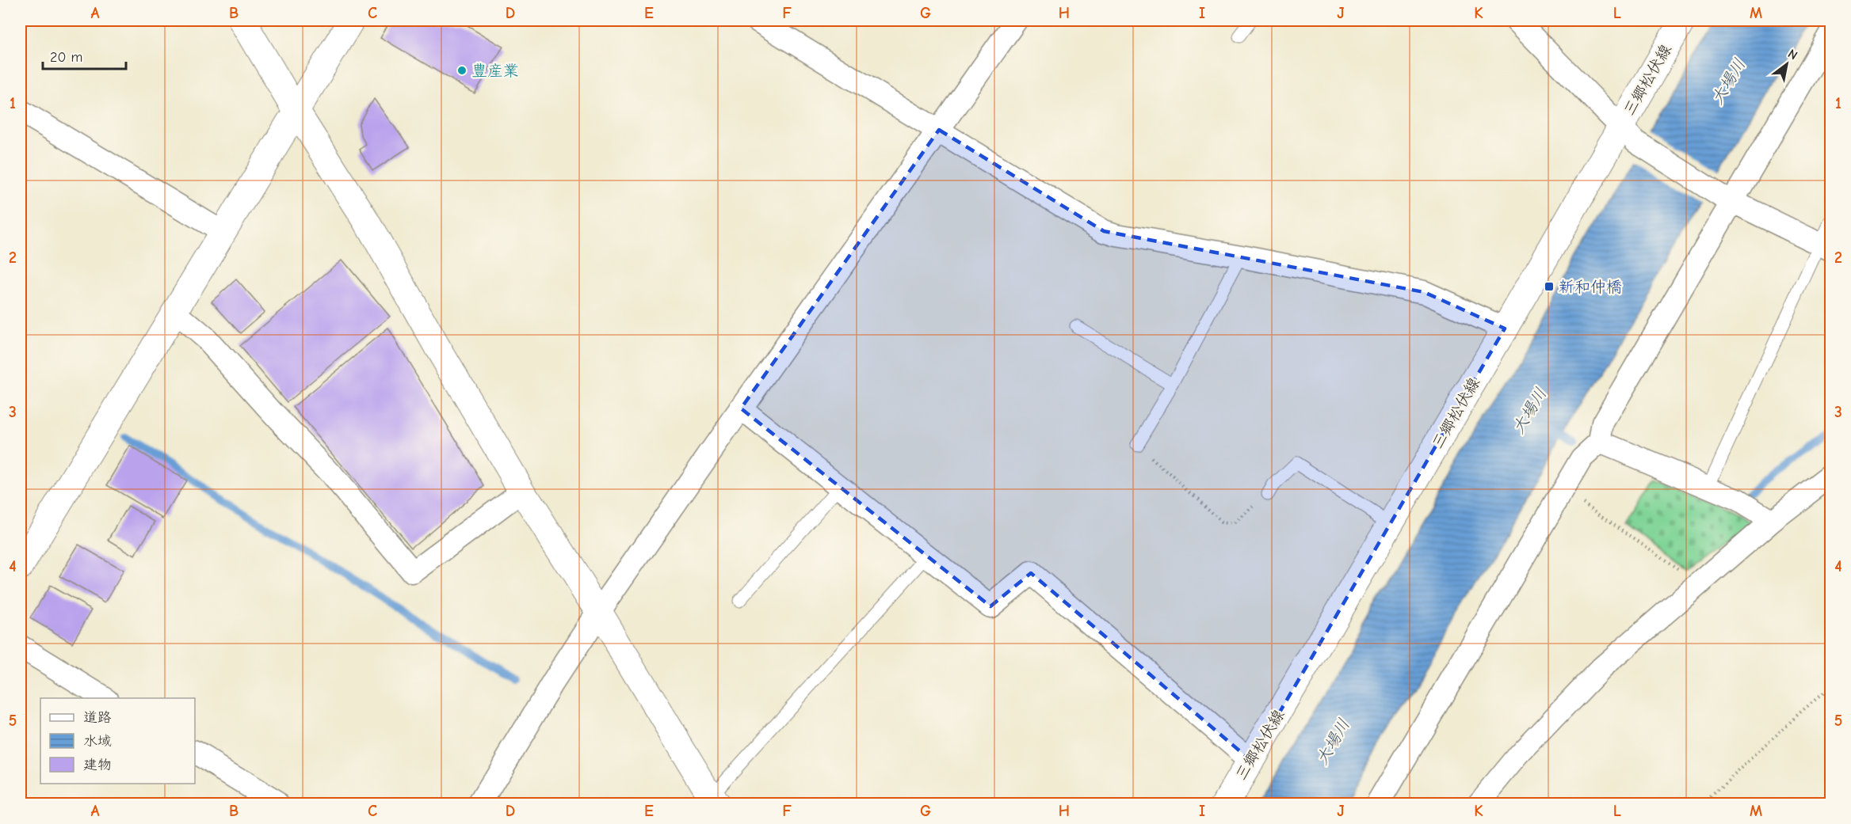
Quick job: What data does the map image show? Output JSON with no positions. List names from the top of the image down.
{
  "streets": {
    "street": ["三郷松伏線"]
  },
  "water": ["大場川"],
  "places": {
    "other": ["豊産業"],
    "transit": ["新和仲橋"]
  },
  "legend": ["道路", "水域", "建物"],
  "scale_bar": "20 m",
  "north": "top right",
  "grid": {
    "columns": [
      "A",
      "B",
      "C",
      "D",
      "E",
      "F",
      "G",
      "H",
      "I",
      "J",
      "K",
      "L",
      "M"
    ],
    "rows": [
      "1",
      "2",
      "3",
      "4",
      "5"
    ]
  }
}
